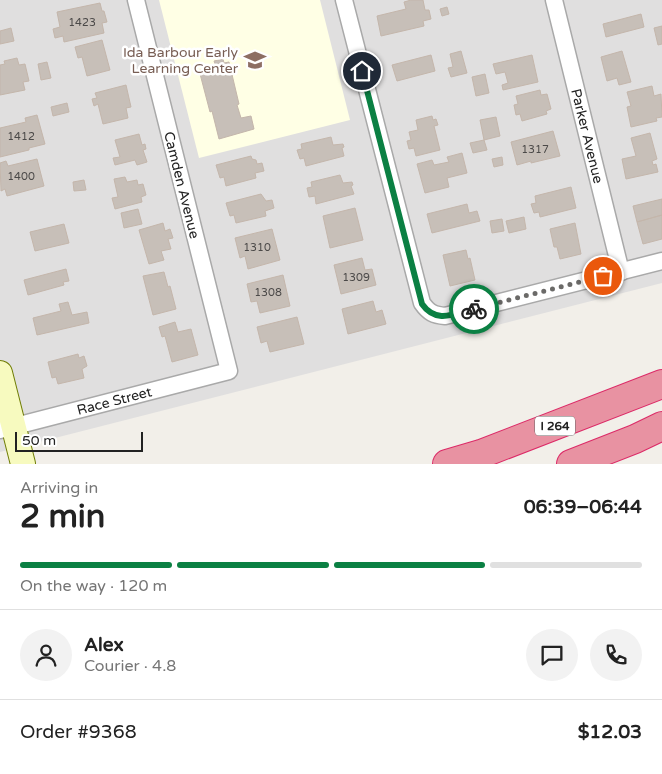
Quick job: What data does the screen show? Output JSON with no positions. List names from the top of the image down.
{
  "streets": {
    "highway": ["I 264"],
    "street": ["Parker Avenue", "Camden Avenue", "Race Street"]
  },
  "crossings": [
    ["Camden Avenue", "Race Street"]
  ],
  "places": {
    "school or university": ["Ida Barbour Early Learning Center"]
  },
  "house_numbers": [
    "1423",
    "1412",
    "1317",
    "1400",
    "1310",
    "1309",
    "1308"
  ],
  "scale_bar": "50 m",
  "page": {
    "scale": "50 m",
    "heading": ["2 min", "Arriving in", "06:39–06:44"],
    "panel": [
      "Alex",
      "Courier · 4.8",
      "Order #9368",
      "$12.03"
    ],
    "bar": "On the way · 120 m"
  }
}
